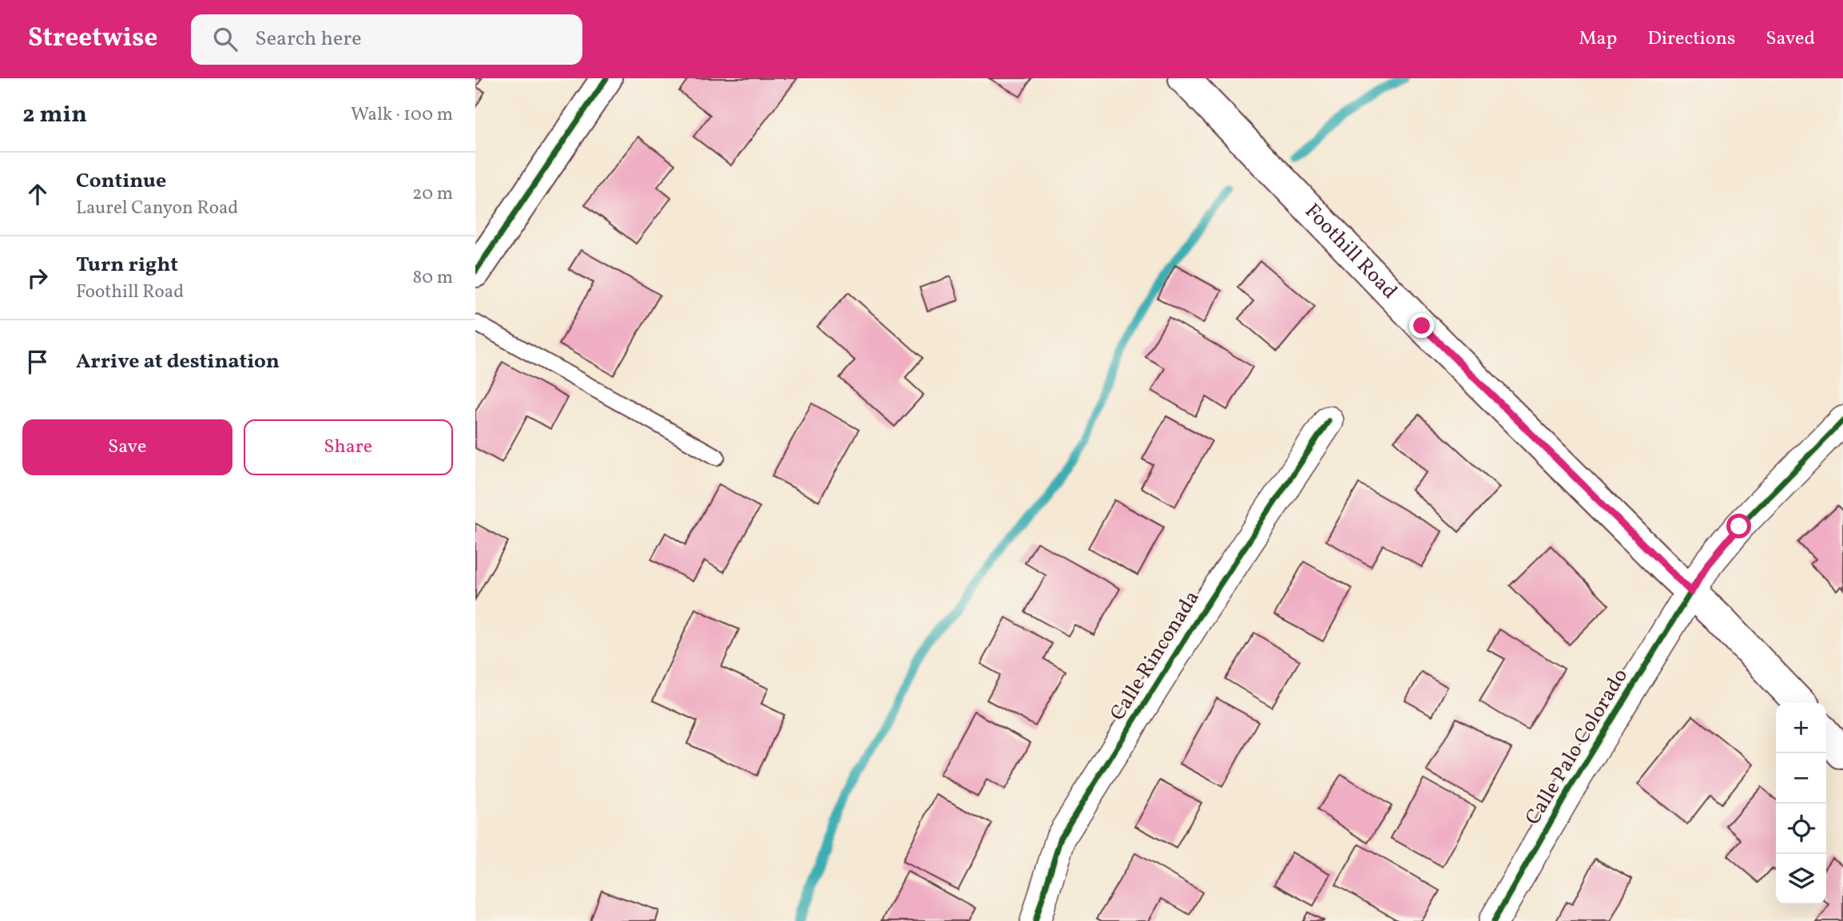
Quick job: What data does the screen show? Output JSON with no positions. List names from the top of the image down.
{
  "streets": {
    "main road": ["Foothill Road"],
    "street": ["Calle Rinconada", "Calle Palo Colorado"]
  },
  "crossings": [
    ["Foothill Road", "Calle Palo Colorado"]
  ],
  "page": {
    "header": "Streetwise",
    "search": "Search here",
    "nav": ["Map", "Directions", "Saved"],
    "heading": ["2 min", "Walk · 100 m"],
    "list": [
      ["Continue", "Laurel Canyon Road", "20 m"],
      ["Turn right", "Foothill Road", "80 m"],
      "Arrive at destination"
    ],
    "buttons": ["Save", "Share"],
    "map_buttons": ["+", "−"]
  }
}
